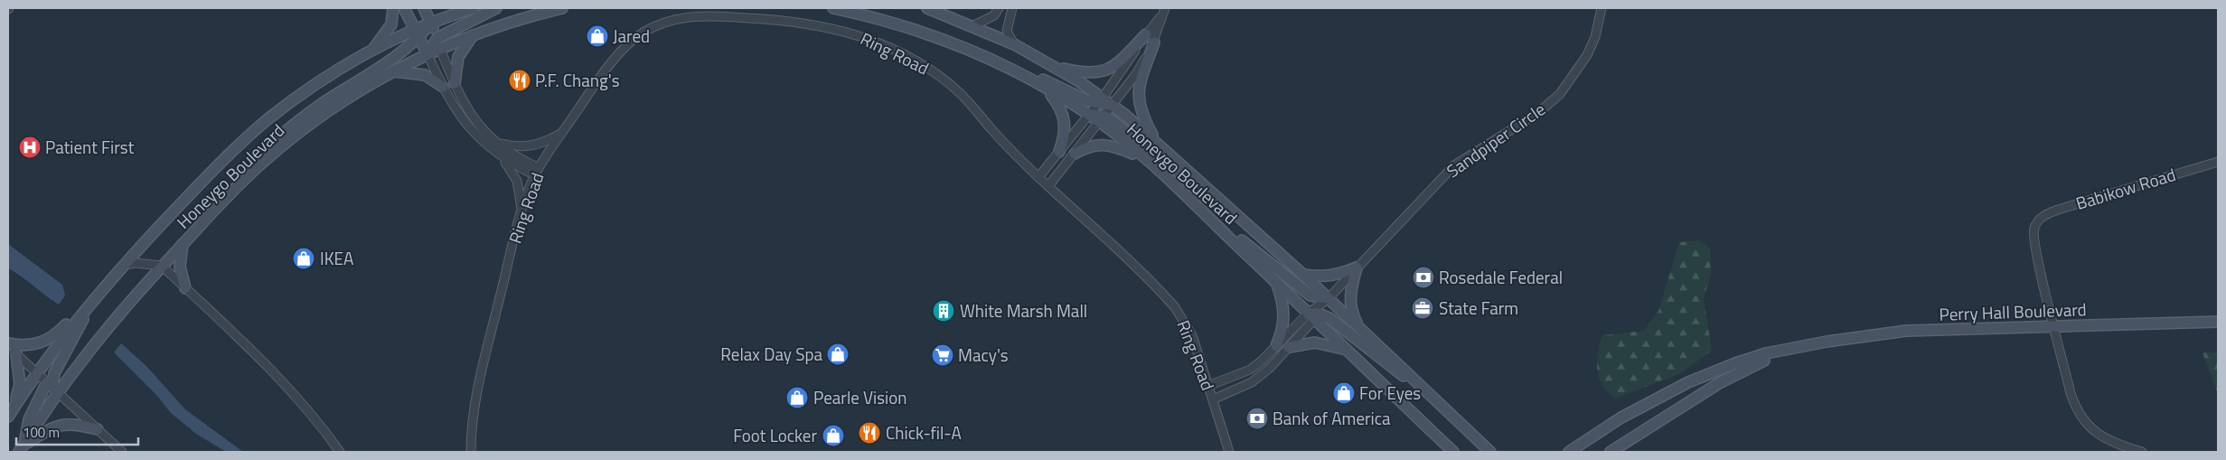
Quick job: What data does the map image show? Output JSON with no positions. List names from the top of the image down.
{
  "streets": {
    "main road": ["Honeygo Boulevard", "Perry Hall Boulevard"],
    "street": ["Ring Road", "Sandpiper Circle", "Babikow Road"]
  },
  "crossings": [
    ["Sandpiper Circle", "Honeygo Boulevard"],
    ["Babikow Road", "Perry Hall Boulevard"]
  ],
  "places": {
    "shop": [
      "Jared",
      "IKEA",
      "Relax Day Spa",
      "For Eyes",
      "Pearle Vision",
      "Foot Locker"
    ],
    "restaurant": ["P.F. Chang's", "Chick-fil-A"],
    "hospital": ["Patient First"],
    "bank": ["Rosedale Federal", "Bank of America"],
    "office": ["State Farm"],
    "building": ["White Marsh Mall"],
    "supermarket": ["Macy's"]
  },
  "scale_bar": "100 m"
}
